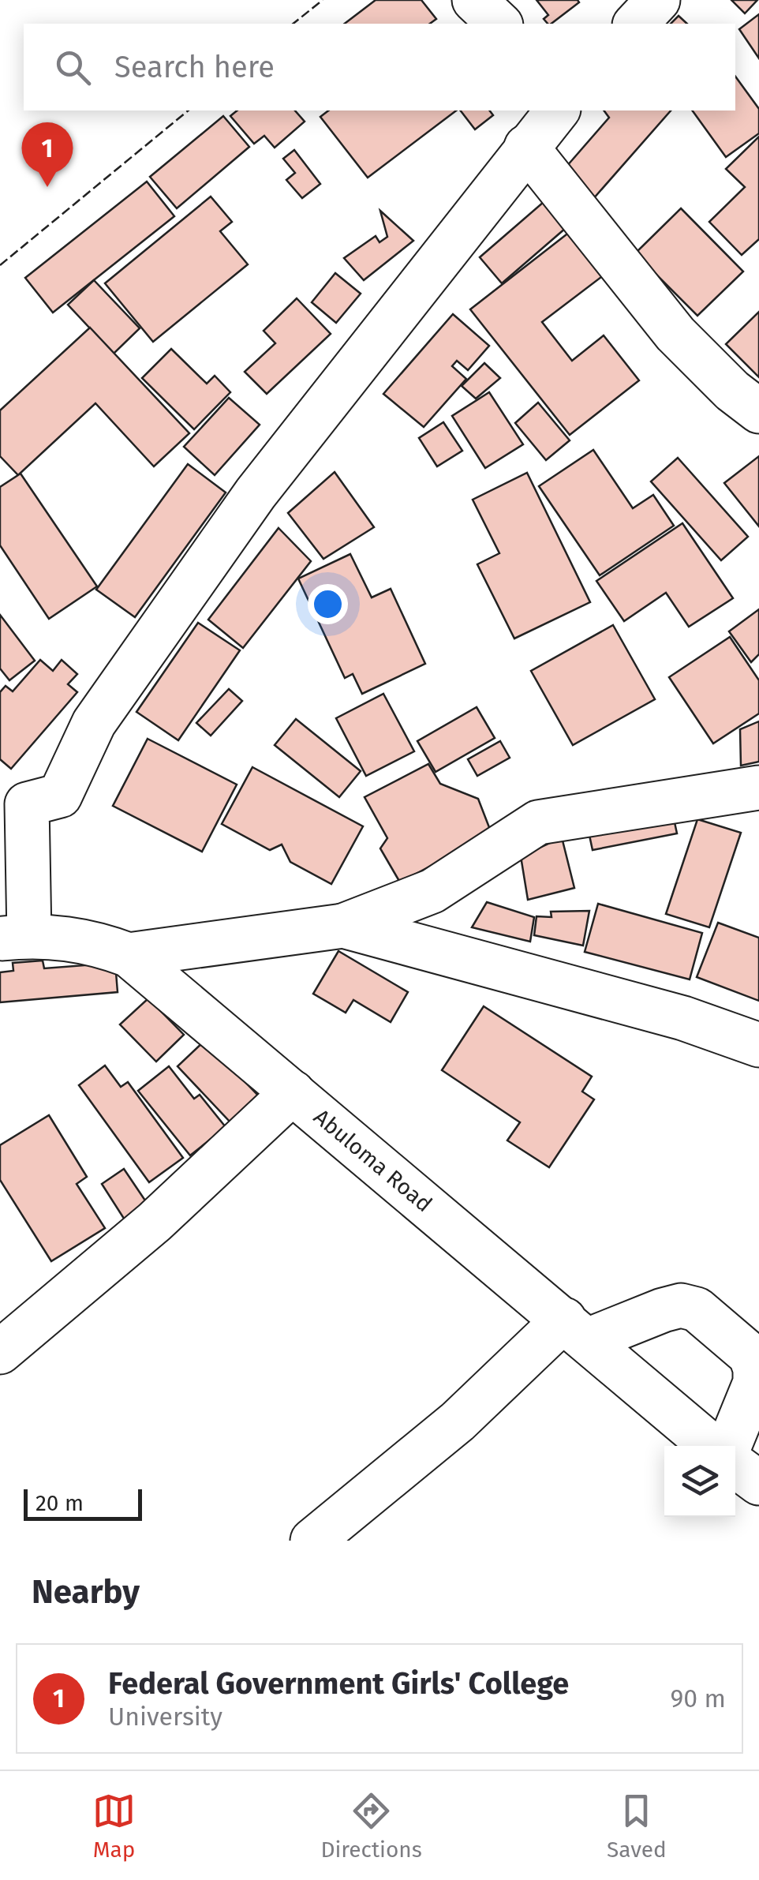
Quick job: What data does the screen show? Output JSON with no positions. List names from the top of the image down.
{
  "streets": {
    "street": ["Abuloma Road"]
  },
  "scale_bar": "20 m",
  "page": {
    "search": "Search here",
    "pins": "1",
    "scale": "20 m",
    "heading": "Nearby",
    "list": [
      {
        "mark": "1",
        "name": "Federal Government Girls' College",
        "note": "University",
        "value": "90 m"
      }
    ],
    "nav": ["Map", "Directions", "Saved"]
  }
}
